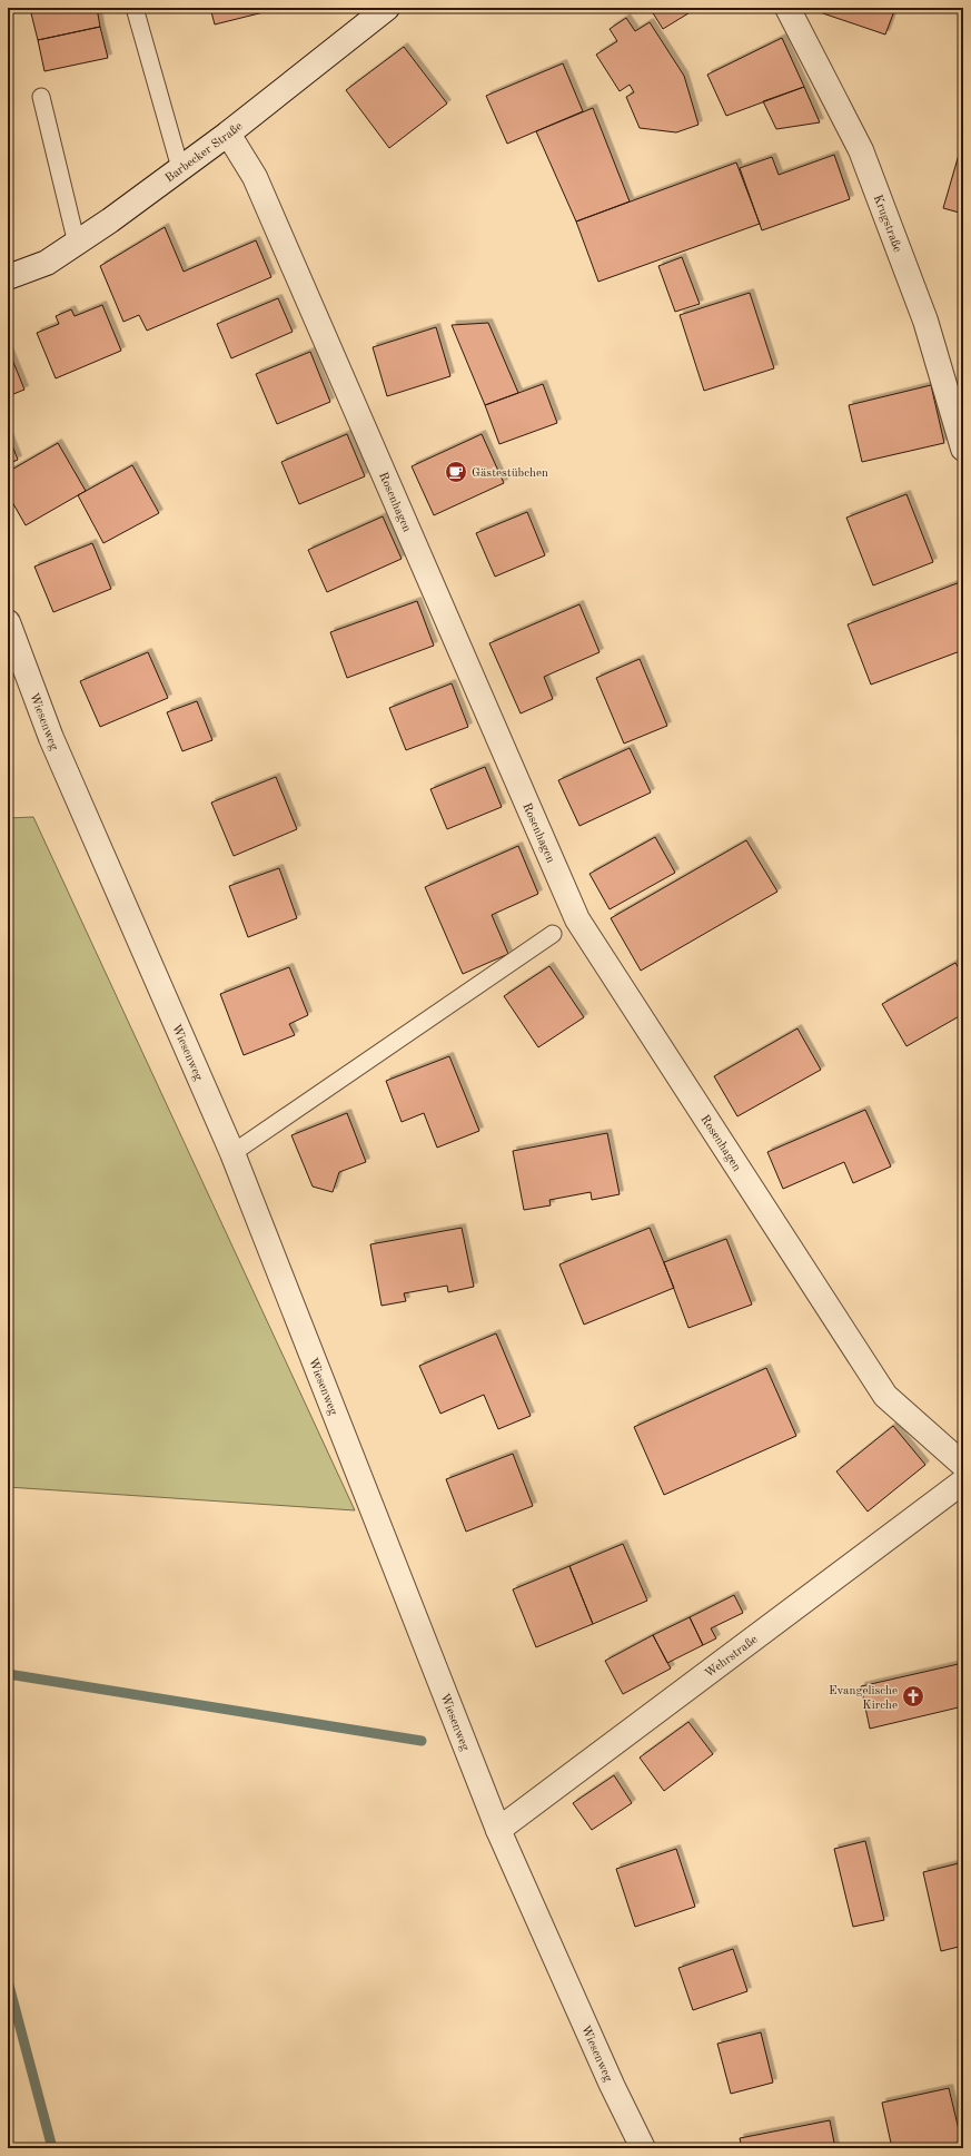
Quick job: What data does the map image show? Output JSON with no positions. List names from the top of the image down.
{
  "streets": {
    "street": [
      "Barbecker Straße",
      "Krugstraße",
      "Rosenhagen",
      "Wiesenweg",
      "Wehrstraße"
    ]
  },
  "crossings": [
    ["Barbecker Straße", "Rosenhagen"],
    ["Wiesenweg", "Wehrstraße"]
  ],
  "places": {
    "cafe": ["Gästestübchen"],
    "church": ["Evangelische Kirche"]
  }
}
